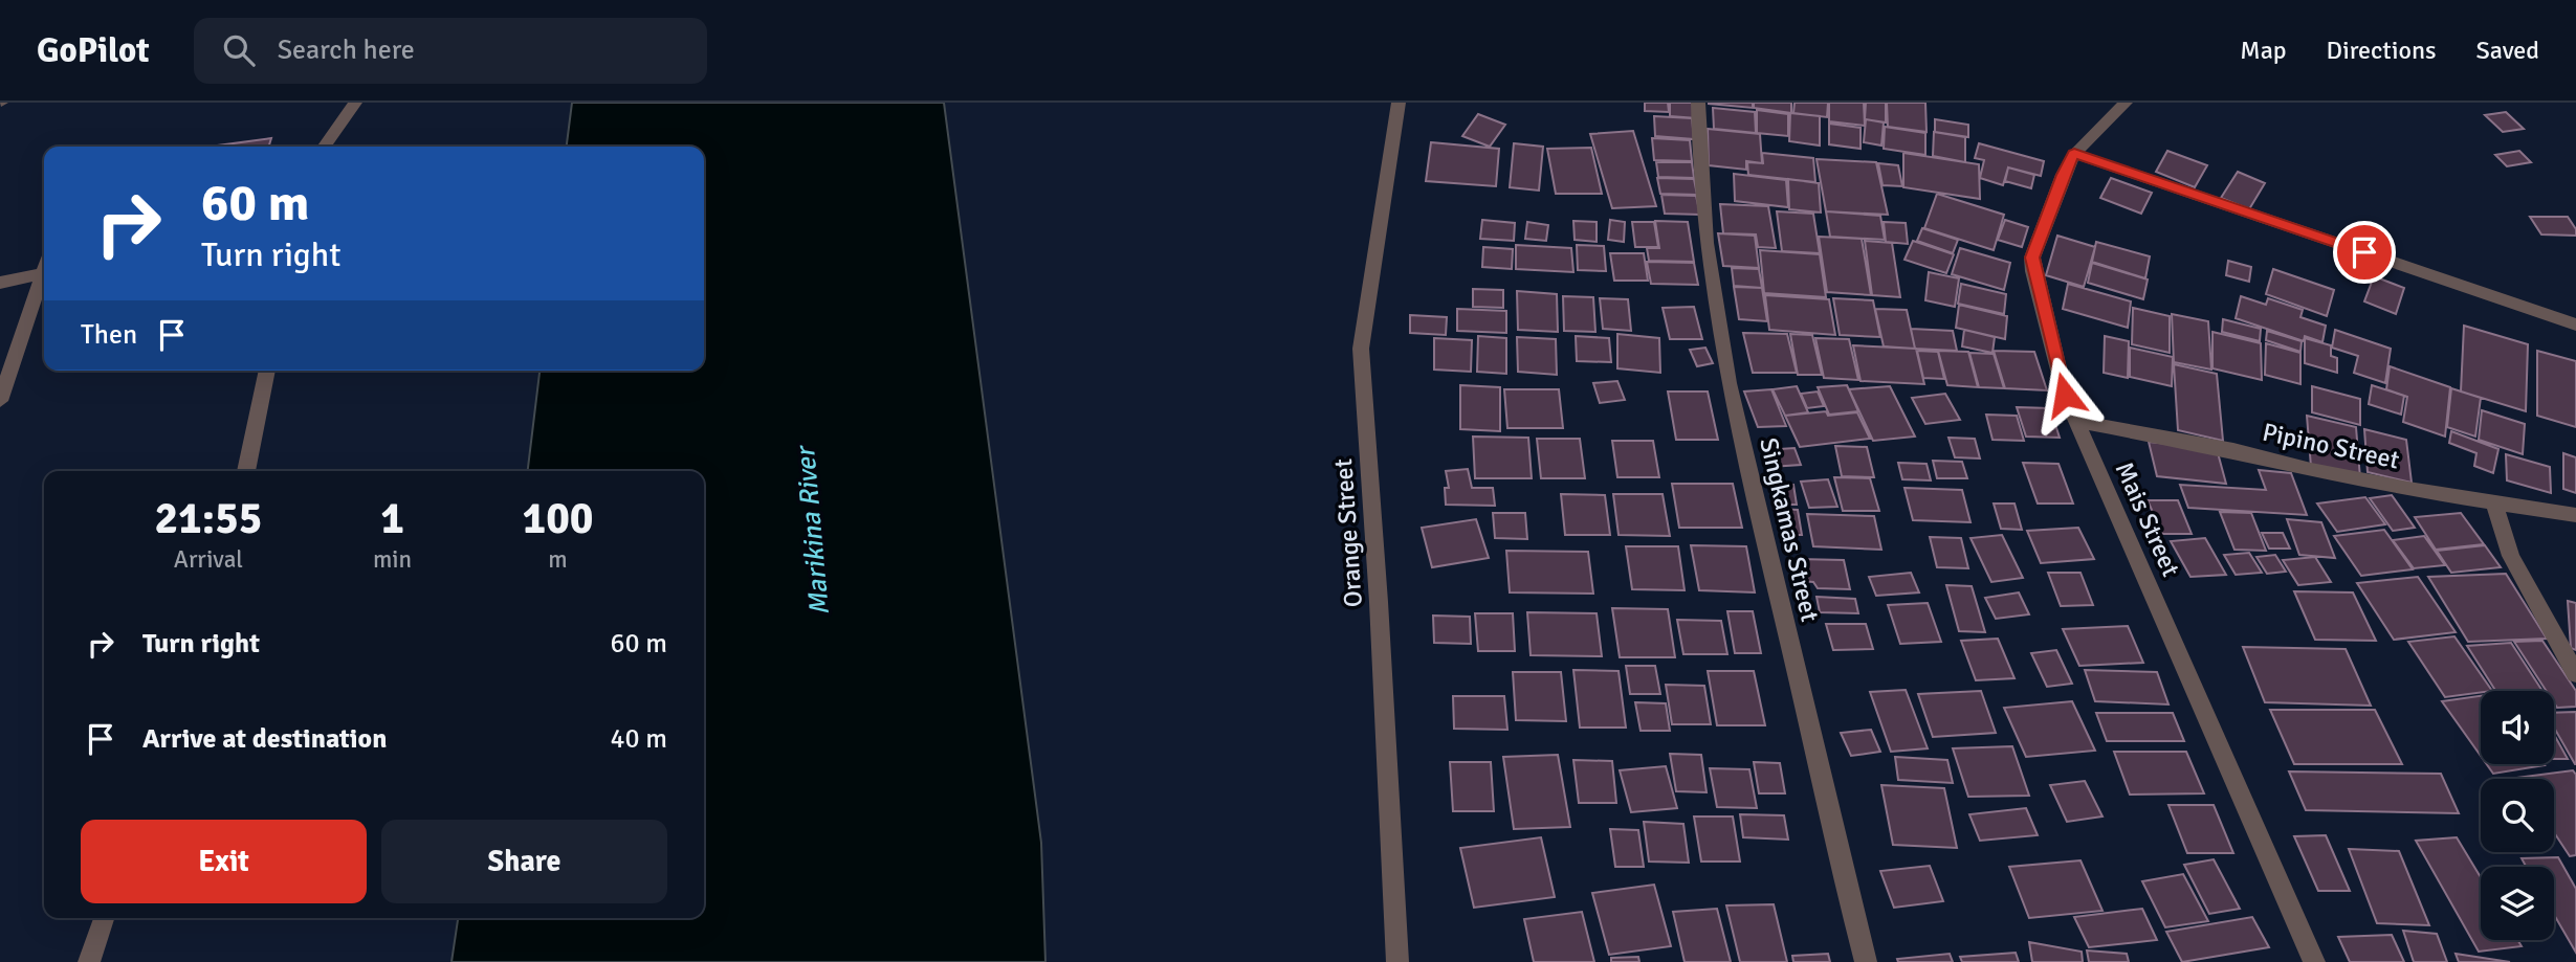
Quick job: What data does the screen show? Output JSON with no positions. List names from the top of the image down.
{
  "streets": {
    "street": [
      "Pipino Street",
      "Mais Street",
      "Singkamas Street",
      "Orange Street"
    ]
  },
  "crossings": [
    ["Pipino Street", "Mais Street"]
  ],
  "water": ["Marikina River"],
  "page": {
    "header": "GoPilot",
    "search": "Search here",
    "nav": ["Map", "Directions", "Saved"],
    "turn": ["60 m", "Turn right"],
    "then": "Then",
    "eta": [
      "21:55",
      "Arrival",
      "1",
      "min",
      "100",
      "m"
    ],
    "list": [
      {
        "name": "Turn right",
        "value": "60 m"
      },
      {
        "name": "Arrive at destination",
        "value": "40 m"
      }
    ],
    "buttons": ["Exit", "Share"]
  }
}
